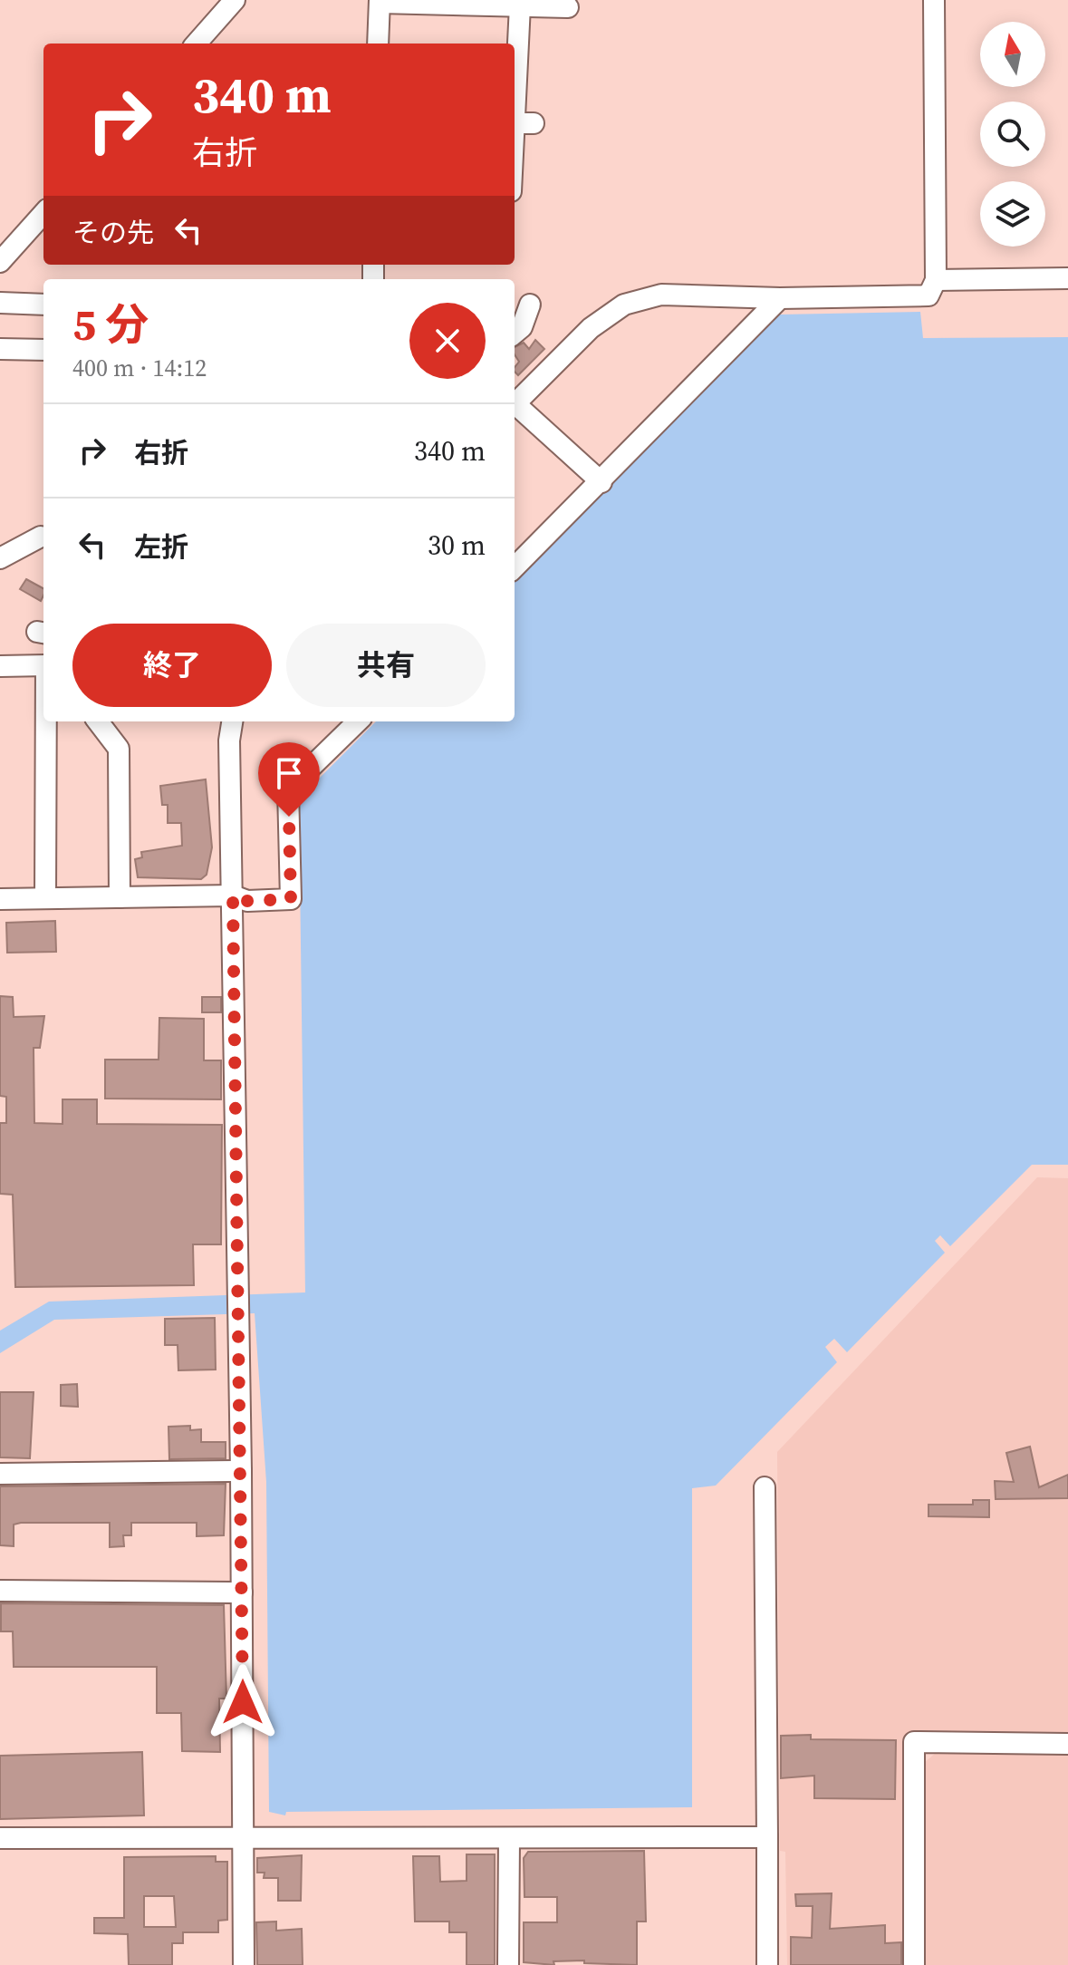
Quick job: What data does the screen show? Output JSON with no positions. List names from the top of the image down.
{
  "north": "top",
  "page": {
    "turn": ["340 m", "右折"],
    "then": "その先",
    "heading": ["5 分", "400 m · 14:12"],
    "list": [
      {
        "name": "右折",
        "value": "340 m"
      },
      {
        "name": "左折",
        "value": "30 m"
      }
    ],
    "buttons": ["終了", "共有"]
  }
}
